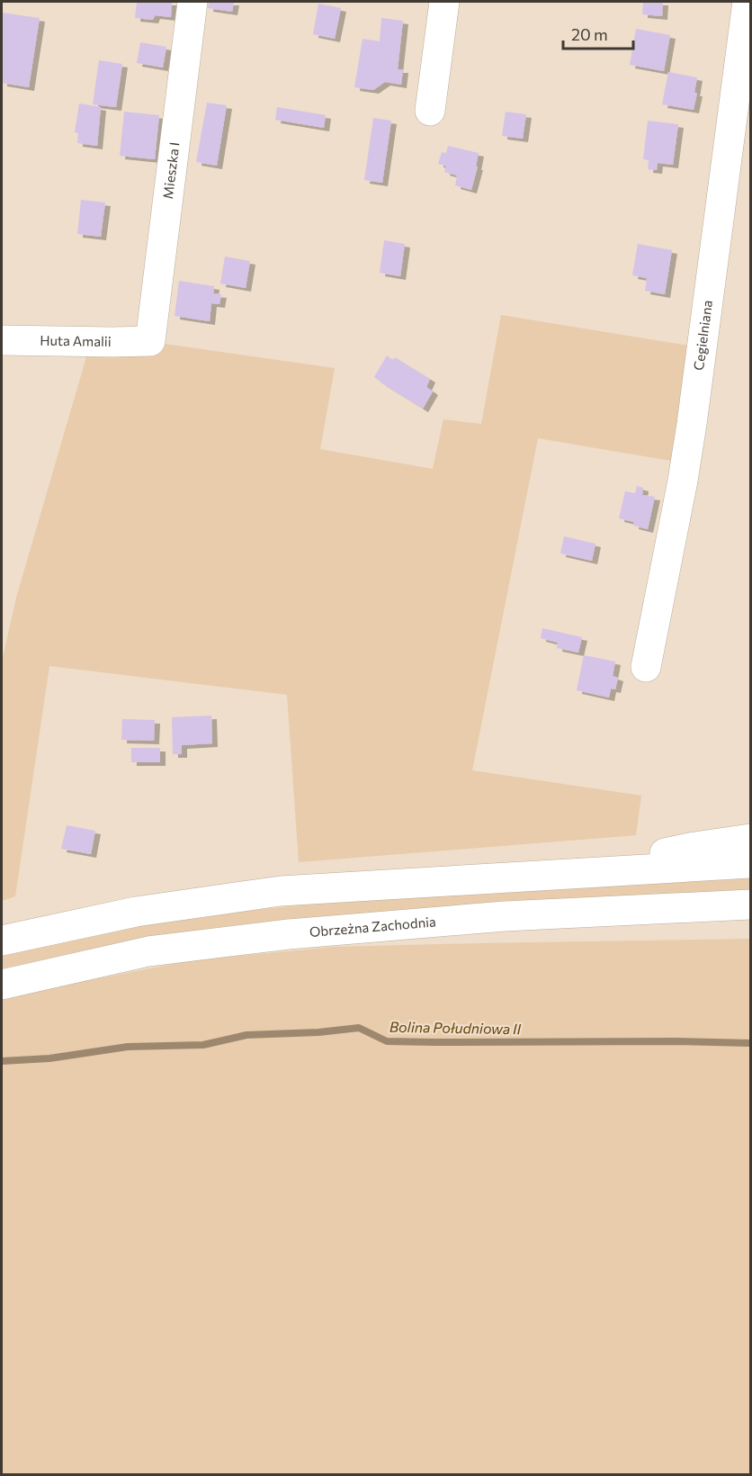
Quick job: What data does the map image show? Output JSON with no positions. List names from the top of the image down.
{
  "streets": {
    "street": [
      "Mieszka I",
      "Cegielniana",
      "Huta Amalii",
      "Obrzeżna Zachodnia"
    ]
  },
  "crossings": [
    ["Mieszka I", "Huta Amalii"]
  ],
  "water": ["Bolina Południowa II"],
  "scale_bar": "20 m"
}
